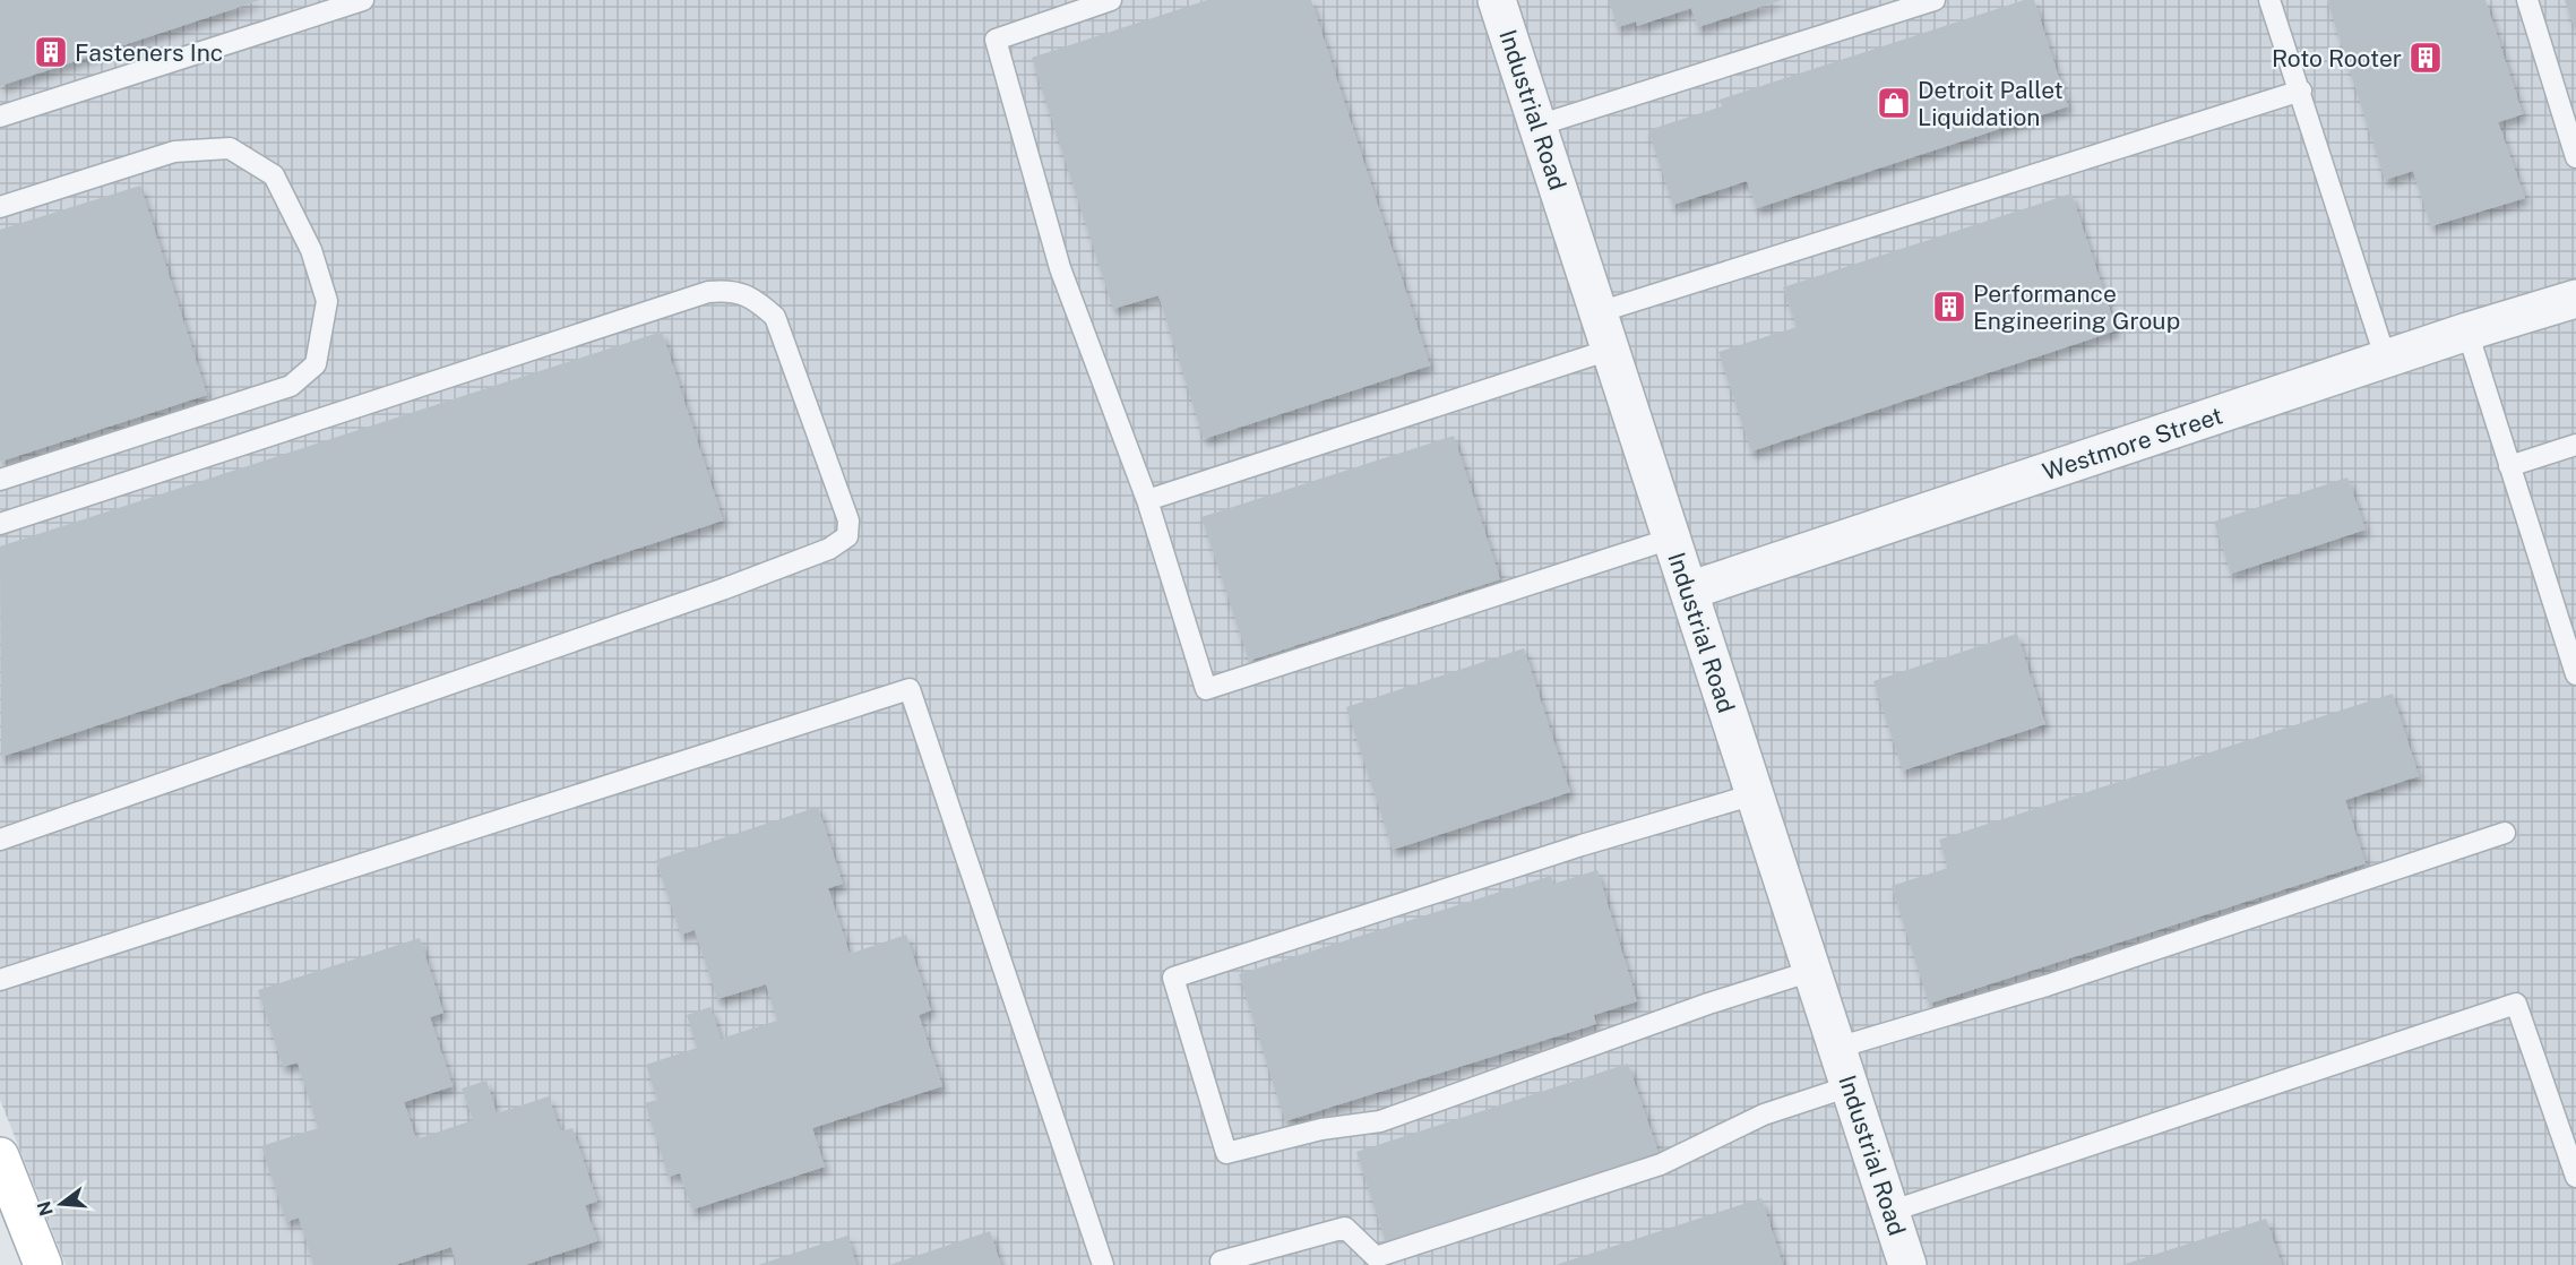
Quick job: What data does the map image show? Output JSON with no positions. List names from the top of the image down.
{
  "streets": {
    "street": ["Industrial Road", "Westmore Street"]
  },
  "crossings": [
    ["Industrial Road", "Westmore Street"]
  ],
  "places": {
    "building": ["Fasteners Inc", "Roto Rooter", "Performance Engineering Group"],
    "shop": ["Detroit Pallet Liquidation"]
  },
  "north": "left"
}
